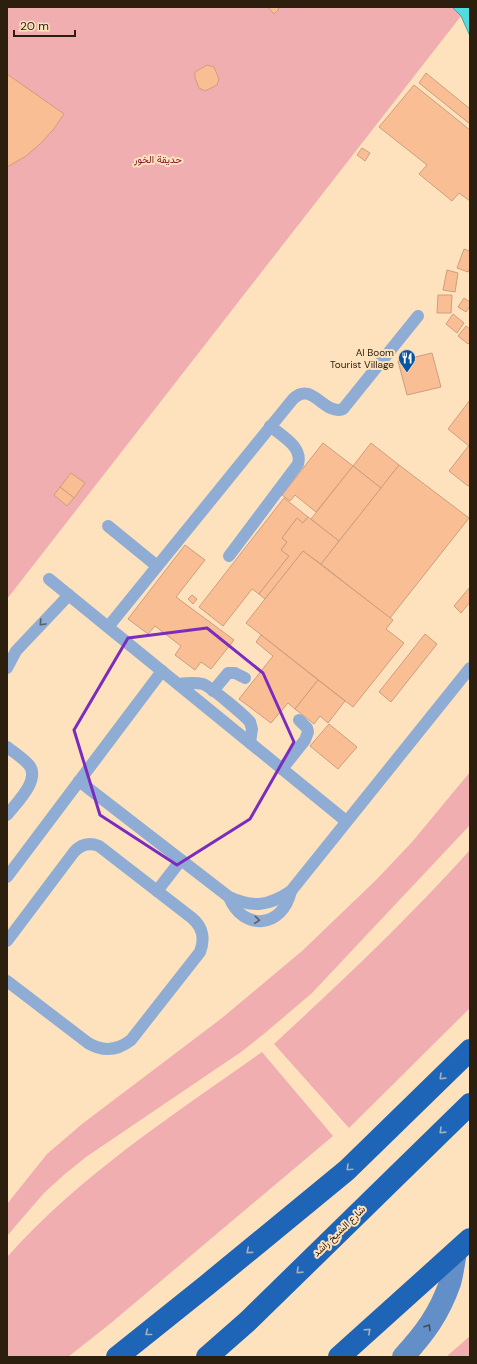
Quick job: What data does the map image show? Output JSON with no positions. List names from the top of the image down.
{
  "streets": {
    "highway": ["شارع الشيخ راشد"]
  },
  "parks": ["حديقة الخور"],
  "places": {
    "restaurant": ["Al Boom Tourist Village"]
  },
  "scale_bar": "20 m"
}
